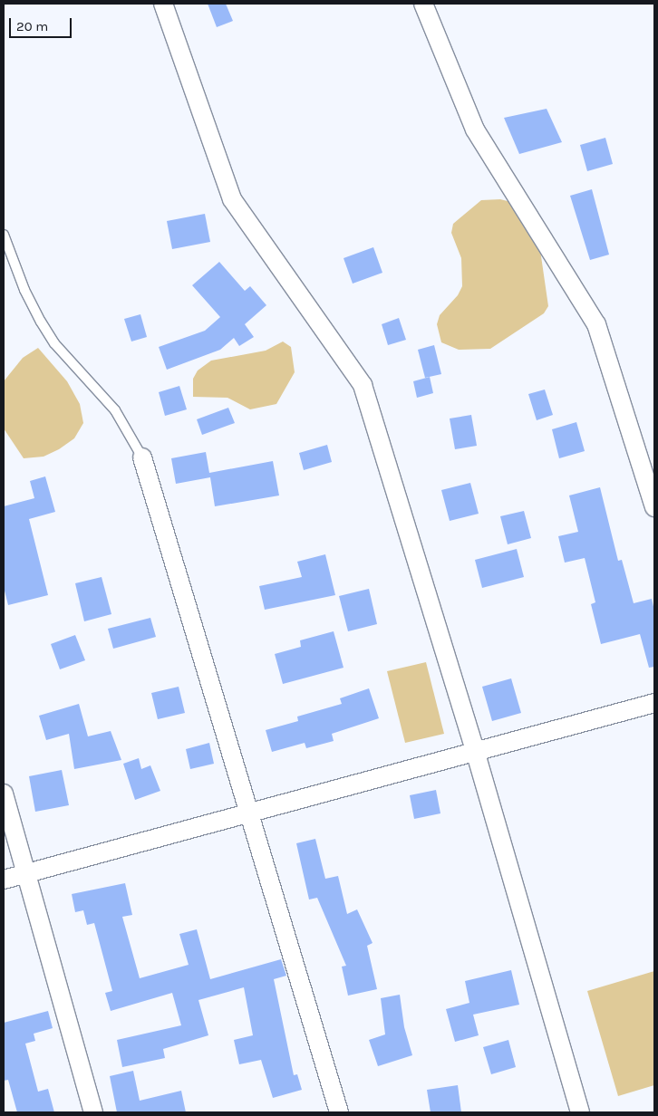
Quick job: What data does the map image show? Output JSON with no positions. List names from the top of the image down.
{
  "scale_bar": "20 m"
}
